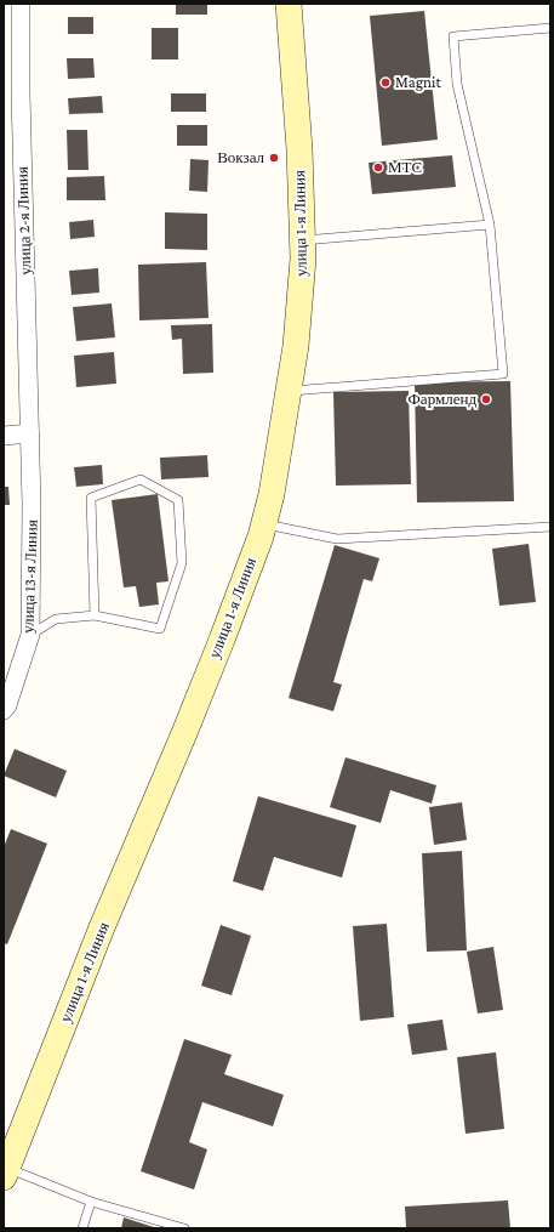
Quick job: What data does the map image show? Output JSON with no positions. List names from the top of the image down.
{
  "streets": {
    "main road": ["улица 1-я Линия"],
    "street": ["улица 2-я Линия", "улица 13-я Линия"]
  },
  "crossings": [
    ["улица 2-я Линия", "улица 13-я Линия"]
  ],
  "places": [
    "Magnit",
    "Вокзал",
    "МТС",
    "Фармленд"
  ]
}
